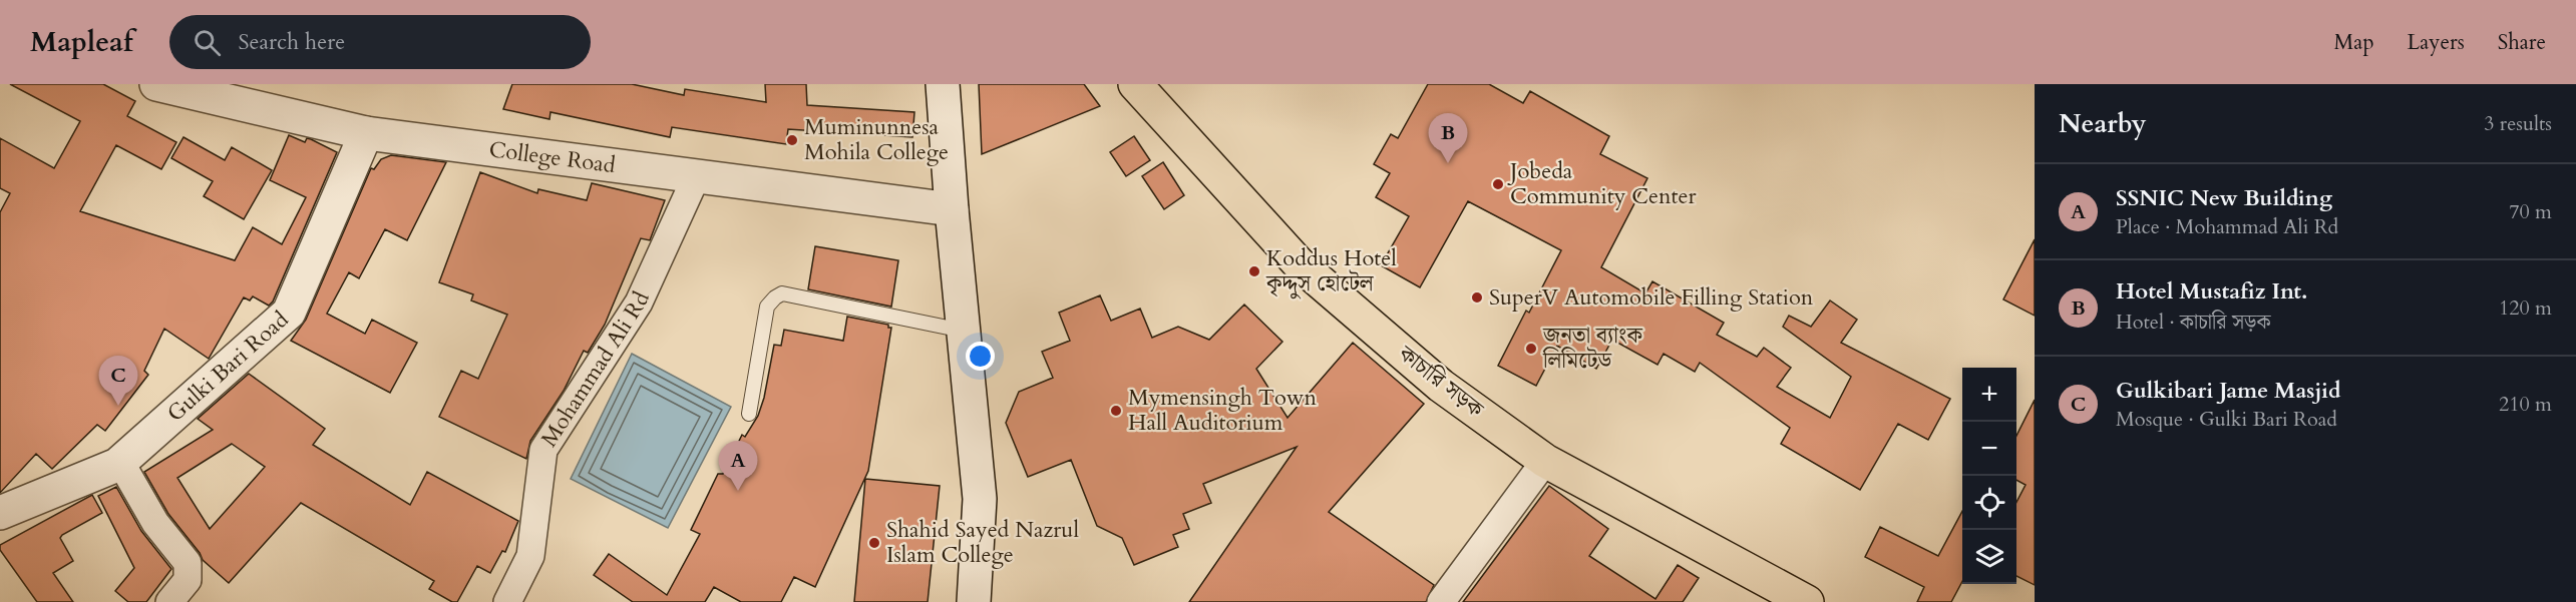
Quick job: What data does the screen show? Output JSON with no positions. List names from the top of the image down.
{
  "streets": {
    "main road": ["কাচারি সড়ক"],
    "street": ["College Road", "Gulki Bari Road", "Mohammad Ali Rd"]
  },
  "crossings": [
    ["College Road", "Gulki Bari Road"],
    ["College Road", "Mohammad Ali Rd"]
  ],
  "places": [
    "Muminunnesa Mohila College",
    "Jobeda Community Center",
    "Koddus Hotel কৃদ্দুস হোটেল",
    "SuperV Automobile Filling Station",
    "জনতা ব্যাংক লিমিটেড",
    "Mymensingh Town Hall Auditorium",
    "Shahid Sayed Nazrul Islam College"
  ],
  "page": {
    "header": "Mapleaf",
    "search": "Search here",
    "nav": ["Map", "Layers", "Share"],
    "heading": ["Nearby", "3 results"],
    "pins": ["B", "C", "A"],
    "list": [
      {
        "mark": "A",
        "name": "SSNIC New Building",
        "note": "Place · Mohammad Ali Rd",
        "value": "70 m"
      },
      {
        "mark": "B",
        "name": "Hotel Mustafiz Int.",
        "note": "Hotel · কাচারি সড়ক",
        "value": "120 m"
      },
      {
        "mark": "C",
        "name": "Gulkibari Jame Masjid",
        "note": "Mosque · Gulki Bari Road",
        "value": "210 m"
      }
    ],
    "map_buttons": ["+", "−"]
  }
}
